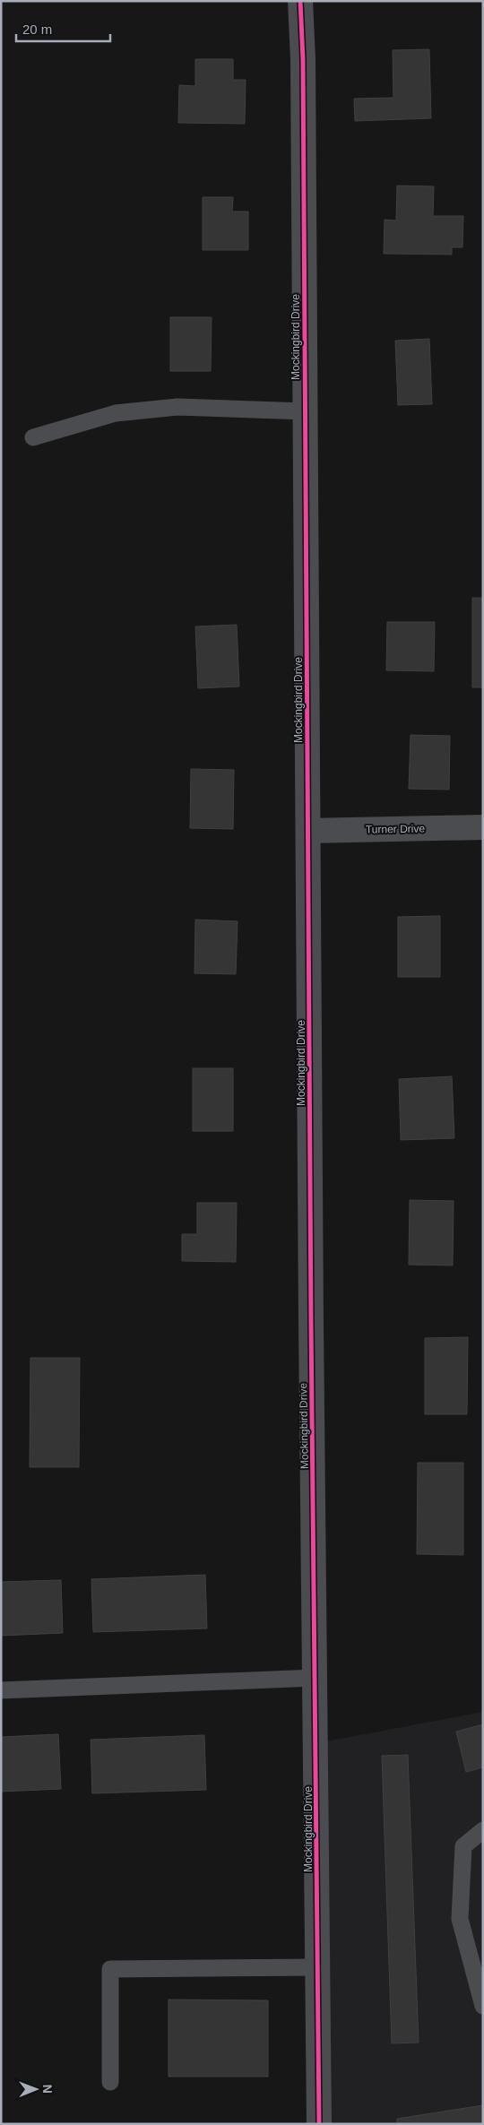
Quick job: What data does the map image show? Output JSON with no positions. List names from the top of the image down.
{
  "streets": {
    "street": ["Mockingbird Drive", "Turner Drive"]
  },
  "crossings": [
    ["Mockingbird Drive", "Turner Drive"]
  ],
  "scale_bar": "20 m",
  "north": "right"
}
